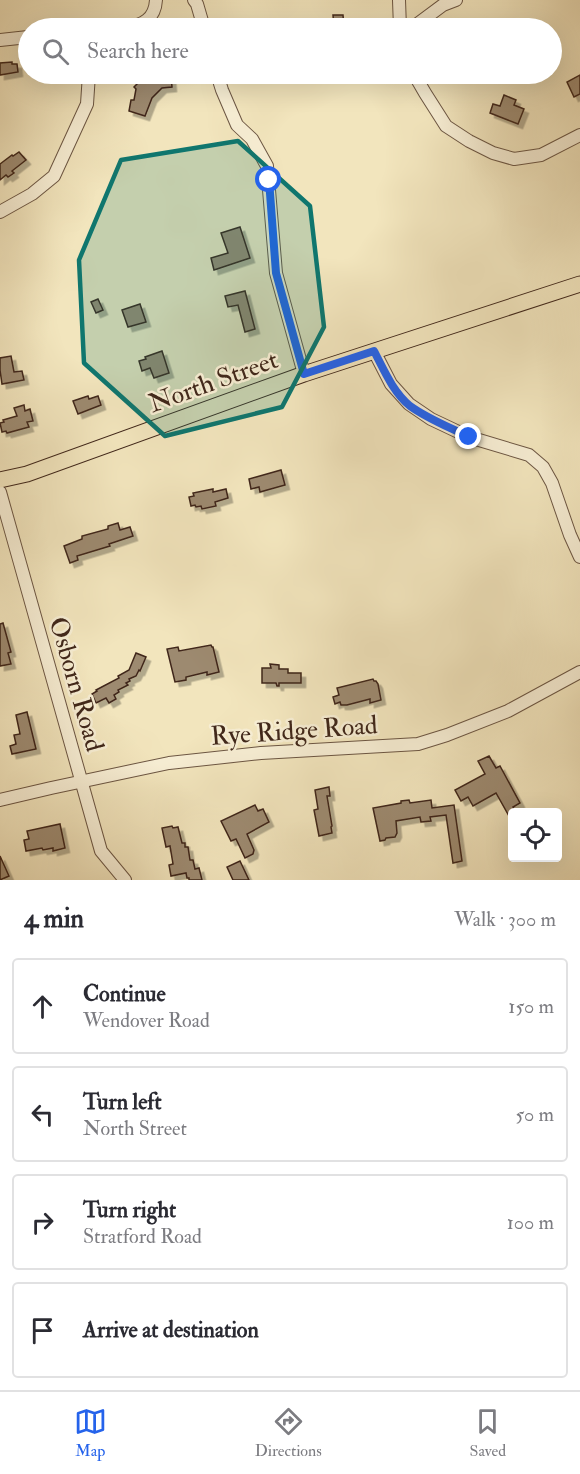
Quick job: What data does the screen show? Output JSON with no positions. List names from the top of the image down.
{
  "streets": {
    "main road": ["North Street"],
    "street": ["Osborn Road", "Rye Ridge Road"]
  },
  "crossings": [
    ["Osborn Road", "Rye Ridge Road"]
  ],
  "page": {
    "search": "Search here",
    "heading": ["4 min", "Walk · 300 m"],
    "list": [
      ["Continue", "Wendover Road", "150 m"],
      ["Turn left", "North Street", "50 m"],
      ["Turn right", "Stratford Road", "100 m"],
      "Arrive at destination"
    ],
    "nav": ["Map", "Directions", "Saved"]
  }
}
